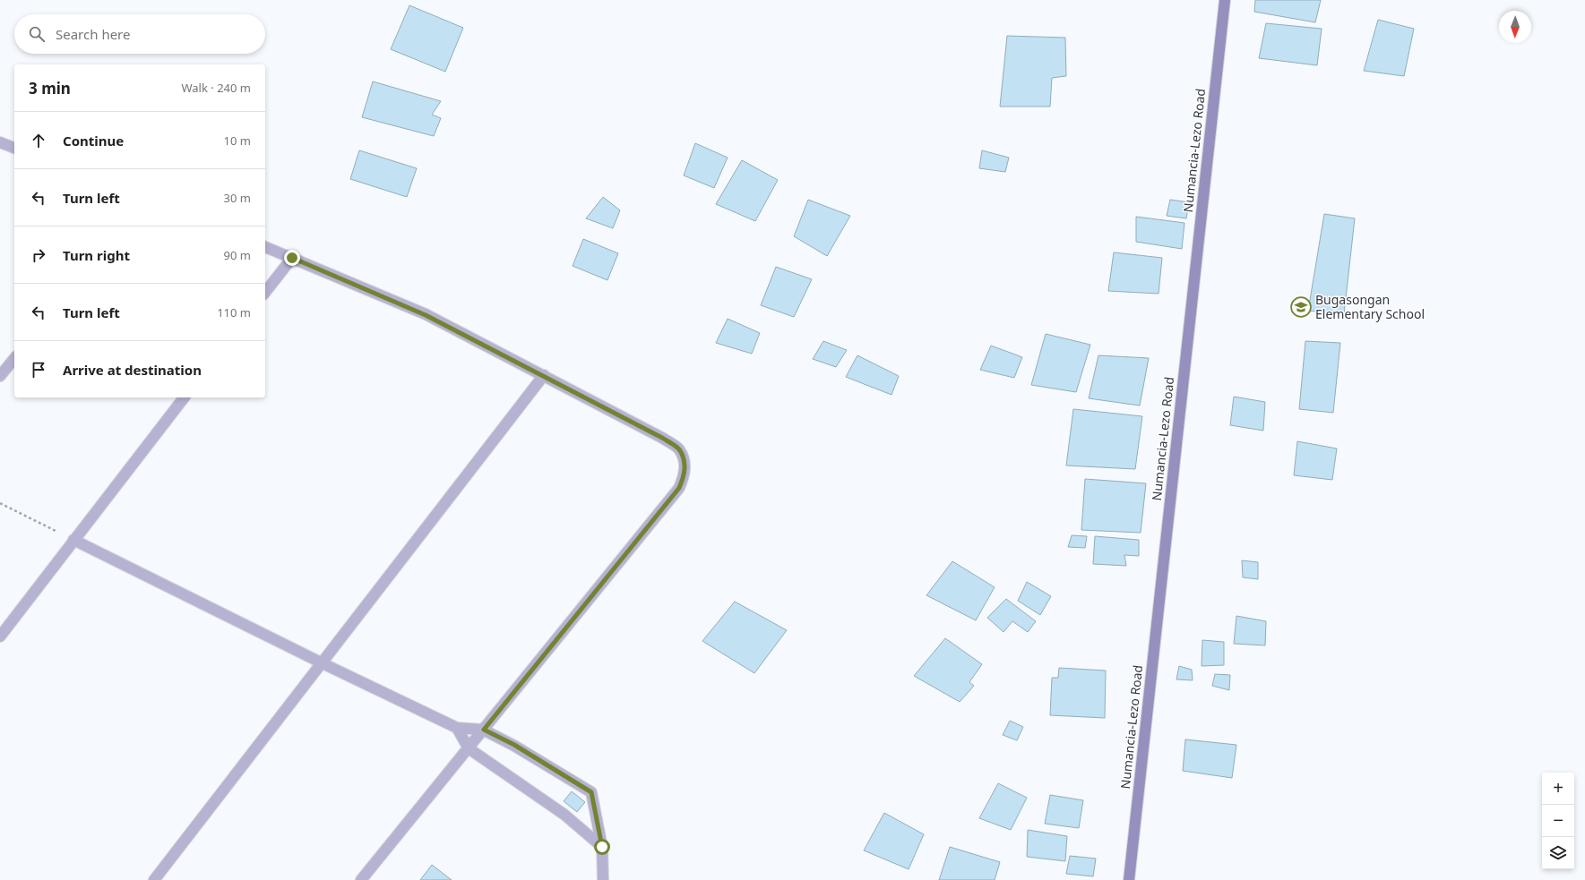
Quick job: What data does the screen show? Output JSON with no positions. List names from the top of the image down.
{
  "streets": {
    "main road": ["Numancia-Lezo Road"]
  },
  "places": {
    "school or university": ["Bugasongan Elementary School"]
  },
  "north": "bottom",
  "page": {
    "search": "Search here",
    "heading": ["3 min", "Walk · 240 m"],
    "list": [
      ["Continue", "10 m"],
      ["Turn left", "30 m"],
      ["Turn right", "90 m"],
      ["Turn left", "110 m"],
      "Arrive at destination"
    ],
    "map_buttons": ["+", "−"]
  }
}
